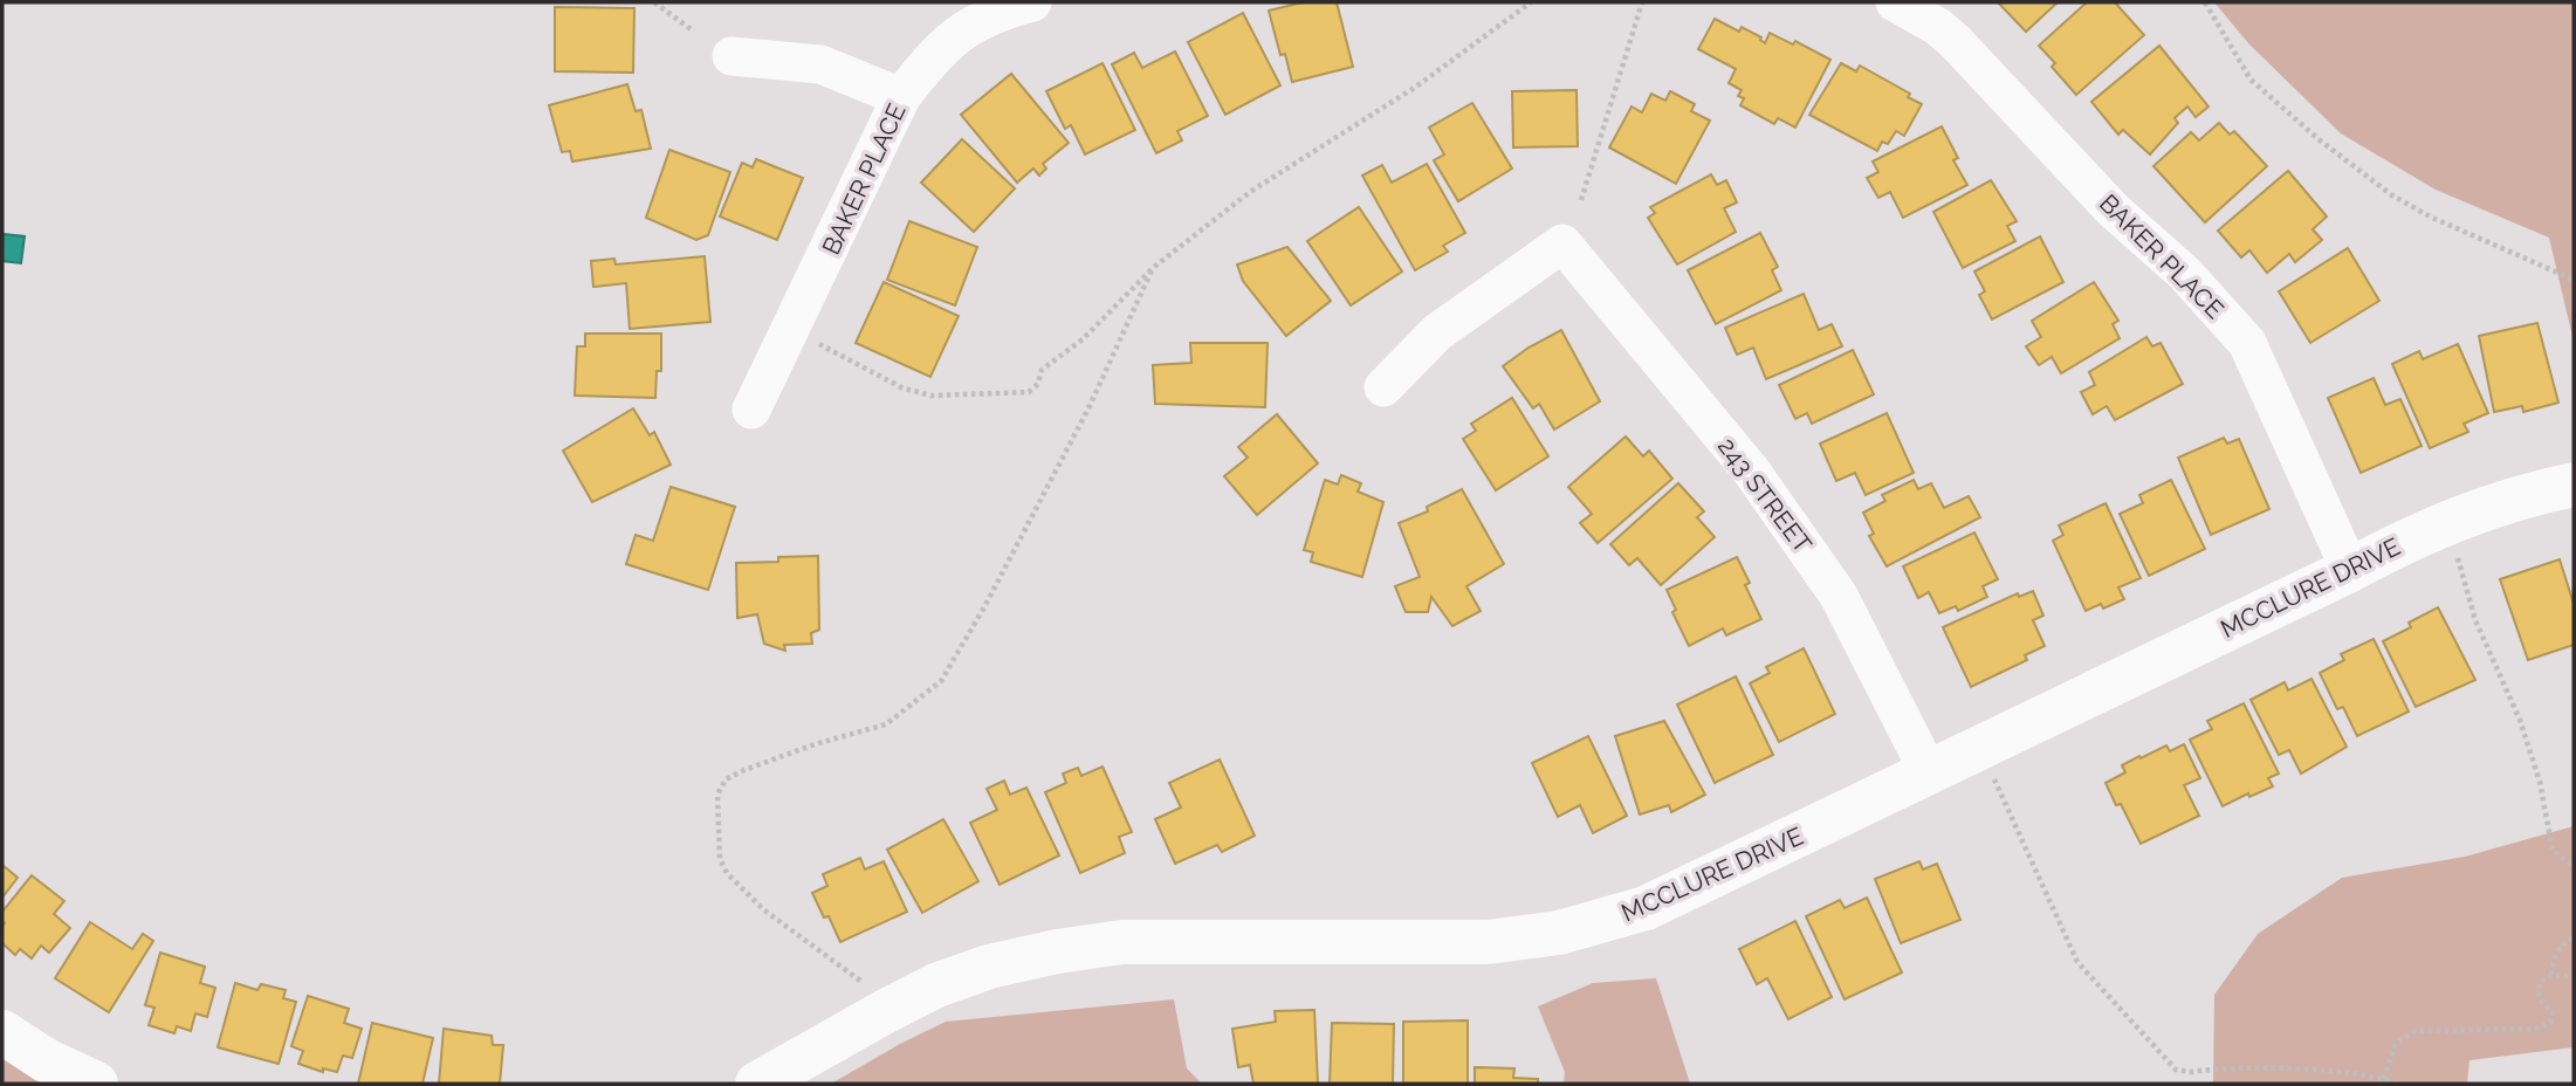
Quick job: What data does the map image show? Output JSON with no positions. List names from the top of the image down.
{
  "streets": {
    "street": ["BAKER PLACE", "243 STREET", "MCCLURE DRIVE"]
  },
  "crossings": [
    ["BAKER PLACE", "MCCLURE DRIVE"],
    ["243 STREET", "MCCLURE DRIVE"]
  ]
}
